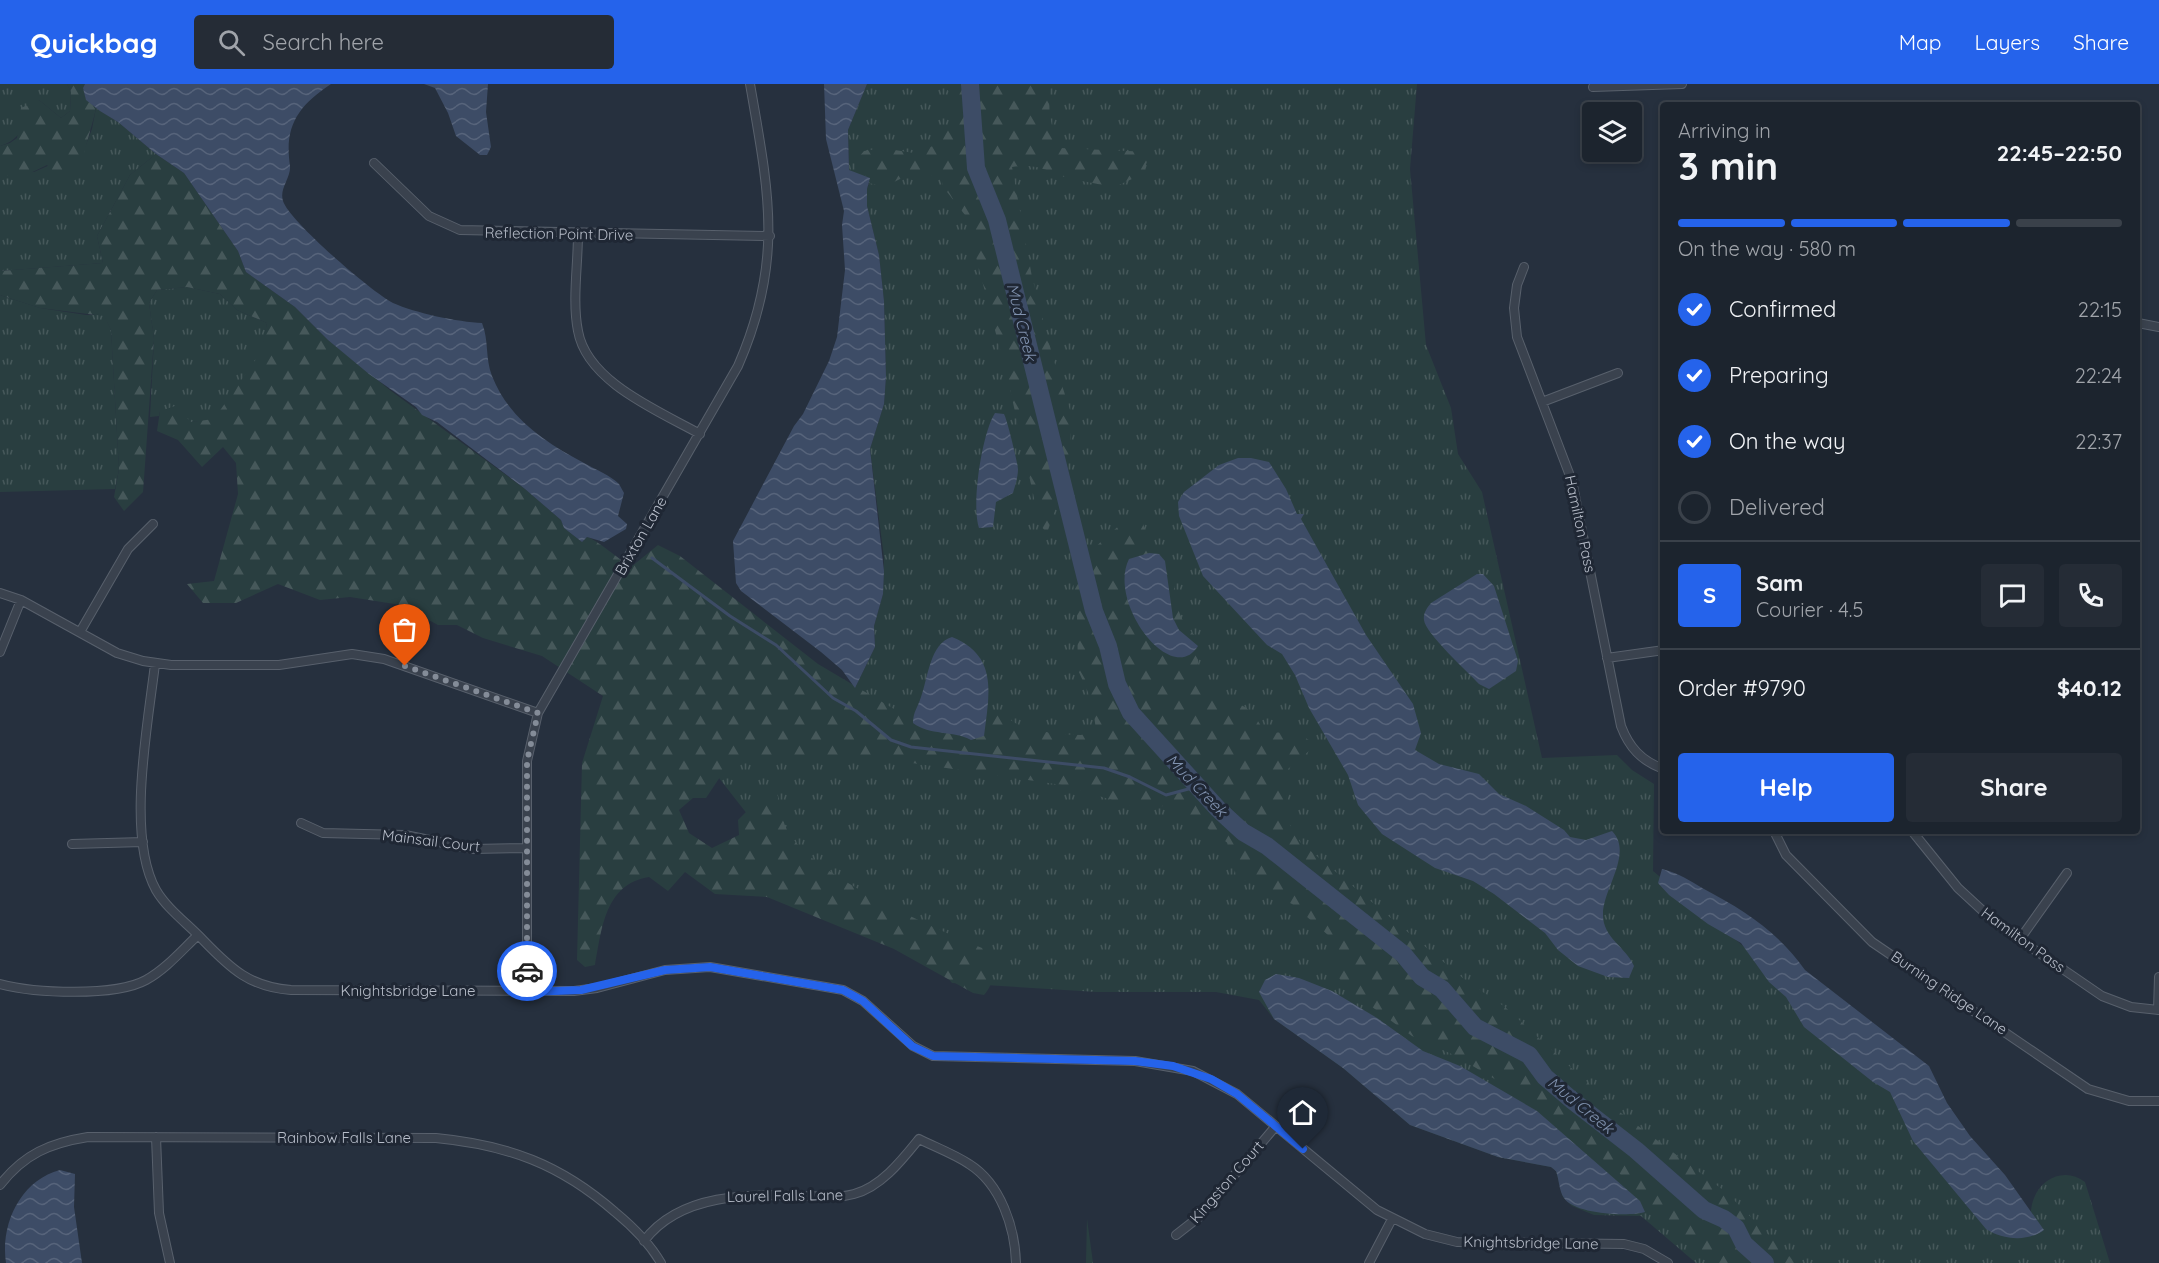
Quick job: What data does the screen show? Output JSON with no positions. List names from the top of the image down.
{
  "streets": {
    "street": [
      "Reflection Point Drive",
      "Hamilton Pass",
      "Brixton Lane",
      "Mainsail Court",
      "Knightsbridge Lane",
      "Burning Ridge Lane",
      "Rainbow Falls Lane",
      "Kingston Court",
      "Laurel Falls Lane"
    ]
  },
  "crossings": [
    ["Reflection Point Drive", "Brixton Lane"],
    ["Brixton Lane", "Mainsail Court"],
    ["Brixton Lane", "Knightsbridge Lane"],
    ["Knightsbridge Lane", "Kingston Court"],
    ["Rainbow Falls Lane", "Laurel Falls Lane"]
  ],
  "water": ["Mud Creek"],
  "page": {
    "header": "Quickbag",
    "search": "Search here",
    "nav": ["Map", "Layers", "Share"],
    "heading": ["3 min", "Arriving in", "22:45–22:50"],
    "panel": [
      "Sam",
      "Courier · 4.5",
      "Order #9790",
      "$40.12"
    ],
    "bar": "On the way · 580 m",
    "list": [
      ["Confirmed", "22:15"],
      ["Preparing", "22:24"],
      ["On the way", "22:37"],
      "Delivered"
    ],
    "round": "S",
    "buttons": ["Help", "Share"]
  }
}
